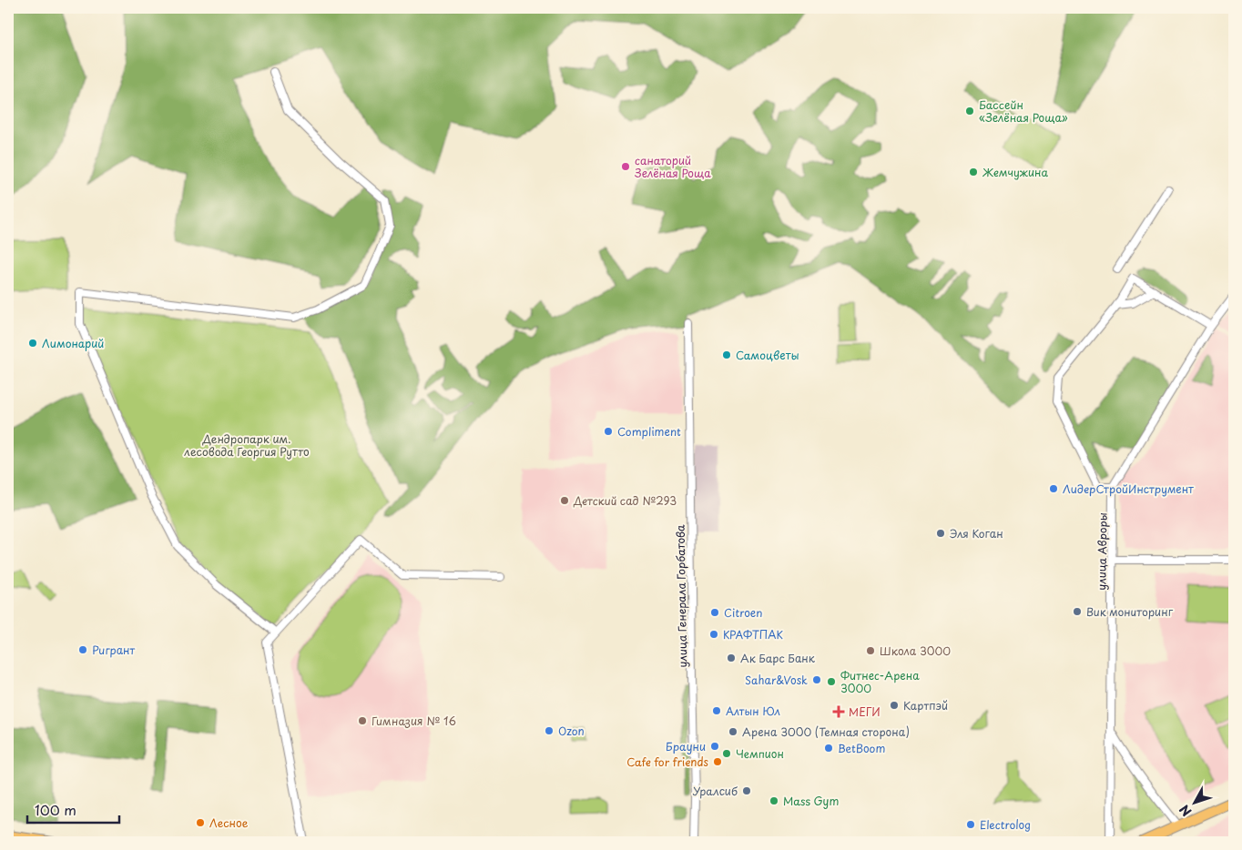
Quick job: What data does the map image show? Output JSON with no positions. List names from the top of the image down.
{
  "streets": {
    "street": ["улица Авроры", "улица Генерала Горбатова"]
  },
  "parks": ["Дендропарк им. лесовода Георгия Рутто"],
  "places": {
    "other": [
      "Бассейн «Зелёная Роща»",
      "санаторий Зелёная Роща",
      "Жемчужина",
      "Лимонарий",
      "Самоцветы",
      "Compliment",
      "ЛидерСтройИнструмент",
      "Детский сад №293",
      "Эля Коган",
      "Вик мониторинг",
      "Citroen",
      "КРАФТПАК",
      "Ригрант",
      "Школа 3000",
      "Ак Барс Банк",
      "Sahar&Vosk",
      "Фитнес-Арена 3000",
      "Картпэй",
      "Алтын Юл",
      "Гимназия № 16",
      "Ozon",
      "Арена 3000 (Темная сторона)",
      "Брауни",
      "BetBoom",
      "Чемпион",
      "Cafe for friends",
      "Уралсиб",
      "Mass Gym",
      "Лесное",
      "Electrolog"
    ],
    "health": ["МЕГИ"]
  },
  "scale_bar": "100 m",
  "north": "bottom left"
}
